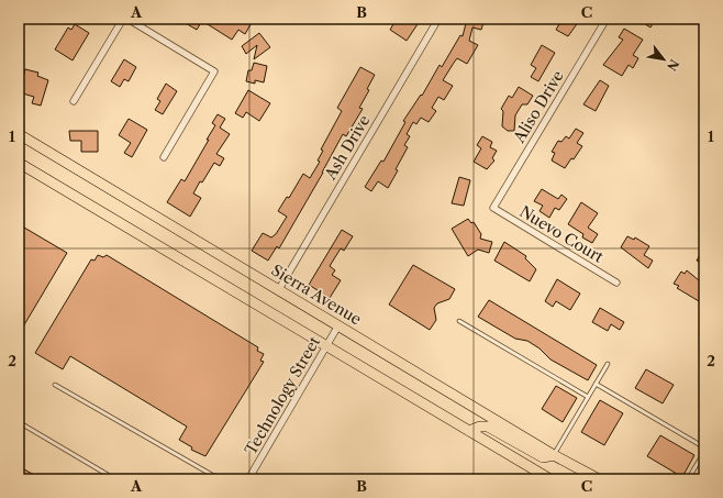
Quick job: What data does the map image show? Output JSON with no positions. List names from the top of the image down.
{
  "streets": {
    "main road": ["Sierra Avenue"],
    "street": [
      "Aliso Drive",
      "Ash Drive",
      "Nuevo Court",
      "Technology Street"
    ]
  },
  "crossings": [
    ["Aliso Drive", "Nuevo Court"],
    ["Ash Drive", "Sierra Avenue"],
    ["Sierra Avenue", "Technology Street"]
  ],
  "north": "bottom right",
  "grid": {
    "columns": ["A", "B", "C"],
    "rows": ["1", "2"]
  }
}
